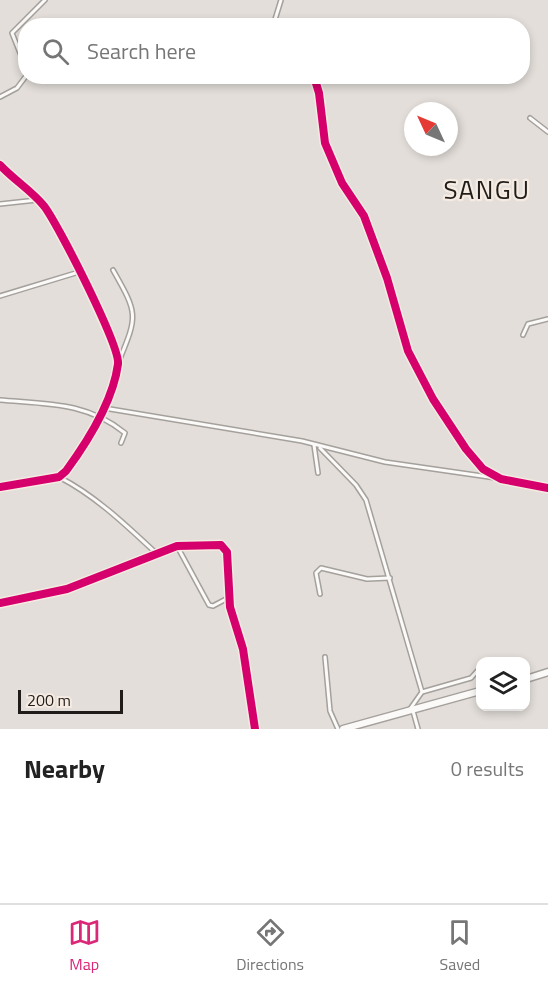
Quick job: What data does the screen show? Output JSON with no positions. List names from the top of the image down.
{
  "districts": ["SANGU"],
  "scale_bar": "200 m",
  "north": "top left",
  "page": {
    "search": "Search here",
    "scale": "200 m",
    "heading": ["Nearby", "0 results"],
    "nav": ["Map", "Directions", "Saved"]
  }
}
